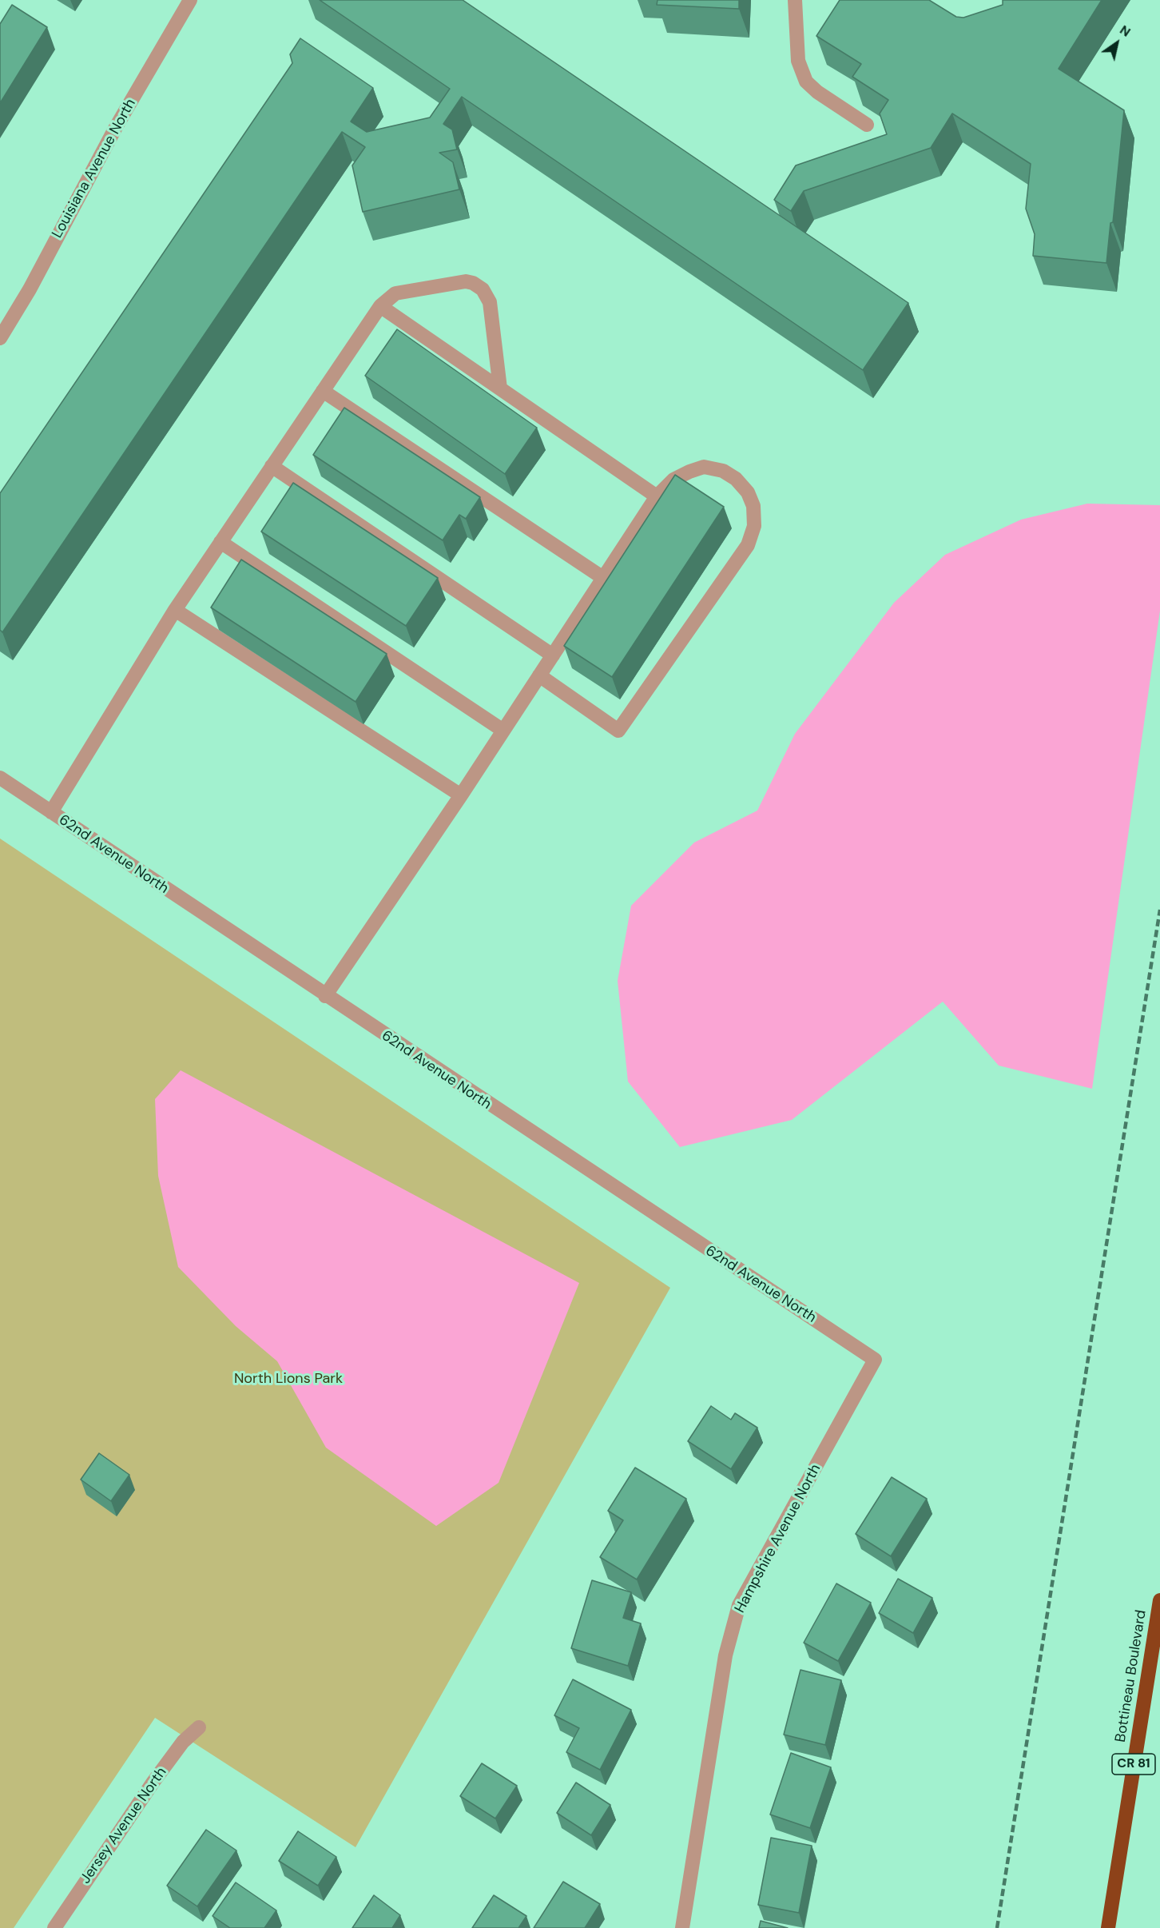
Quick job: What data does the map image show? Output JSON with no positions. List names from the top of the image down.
{
  "streets": {
    "highway": ["Bottineau Boulevard", "CR 81"],
    "street": [
      "Louisiana Avenue North",
      "62nd Avenue North",
      "Hampshire Avenue North",
      "Jersey Avenue North"
    ]
  },
  "crossings": [
    ["62nd Avenue North", "Hampshire Avenue North"]
  ],
  "parks": ["North Lions Park"],
  "north": "top right"
}
